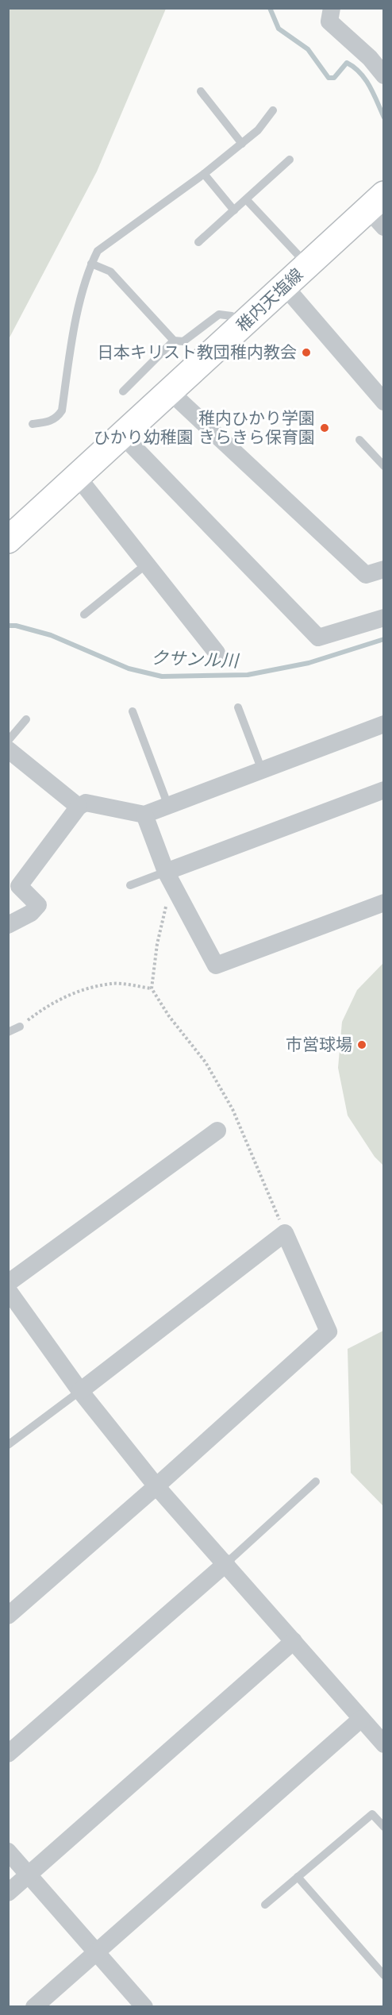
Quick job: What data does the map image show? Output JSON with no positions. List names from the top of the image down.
{
  "streets": {
    "main road": ["稚内天塩線"]
  },
  "water": ["クサンル川"],
  "places": ["日本キリスト教団稚内教会", "稚内ひかり学園 ひかり幼稚園 きらきら保育園", "市営球場"]
}
